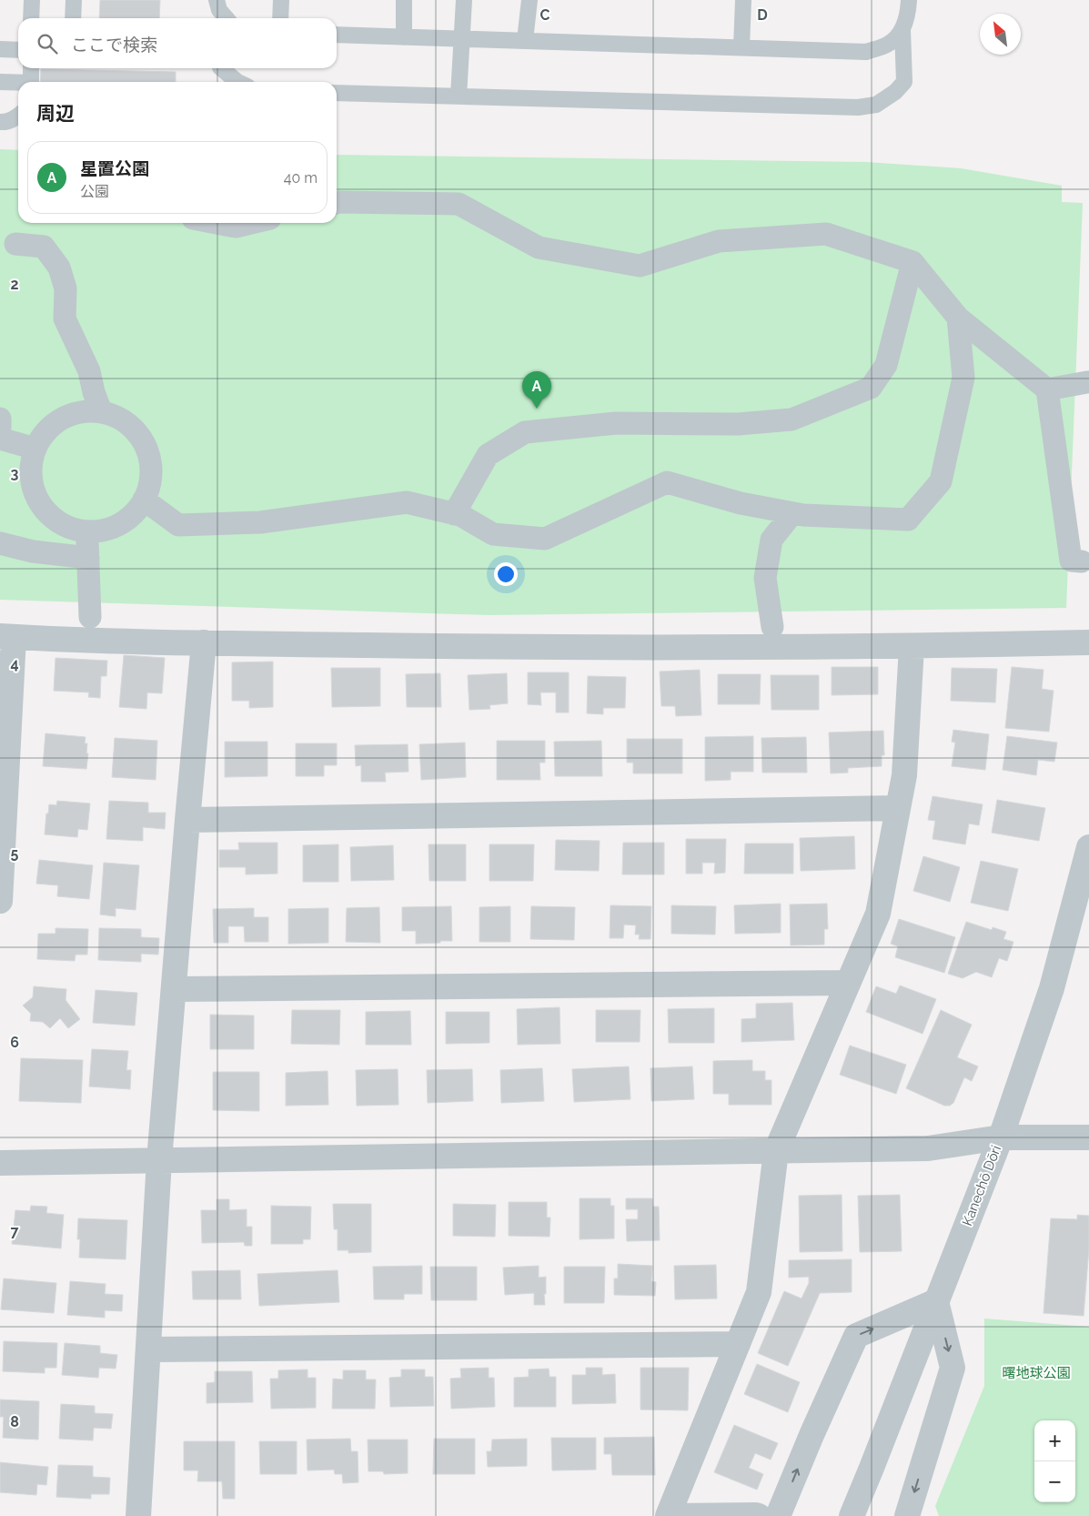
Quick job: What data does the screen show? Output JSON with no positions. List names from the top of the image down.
{
  "streets": {
    "street": ["Kanechō Dōri"]
  },
  "parks": ["曙地球公園"],
  "north": "top left",
  "page": {
    "search": "ここで検索",
    "heading": "周辺",
    "list": [
      {
        "mark": "A",
        "name": "星置公園",
        "note": "公園",
        "value": "40 m"
      }
    ],
    "pins": "A",
    "map_buttons": ["+", "−"]
  },
  "grid": {
    "columns": ["C", "D"],
    "rows": [
      "2",
      "3",
      "4",
      "5",
      "6",
      "7",
      "8"
    ]
  }
}
